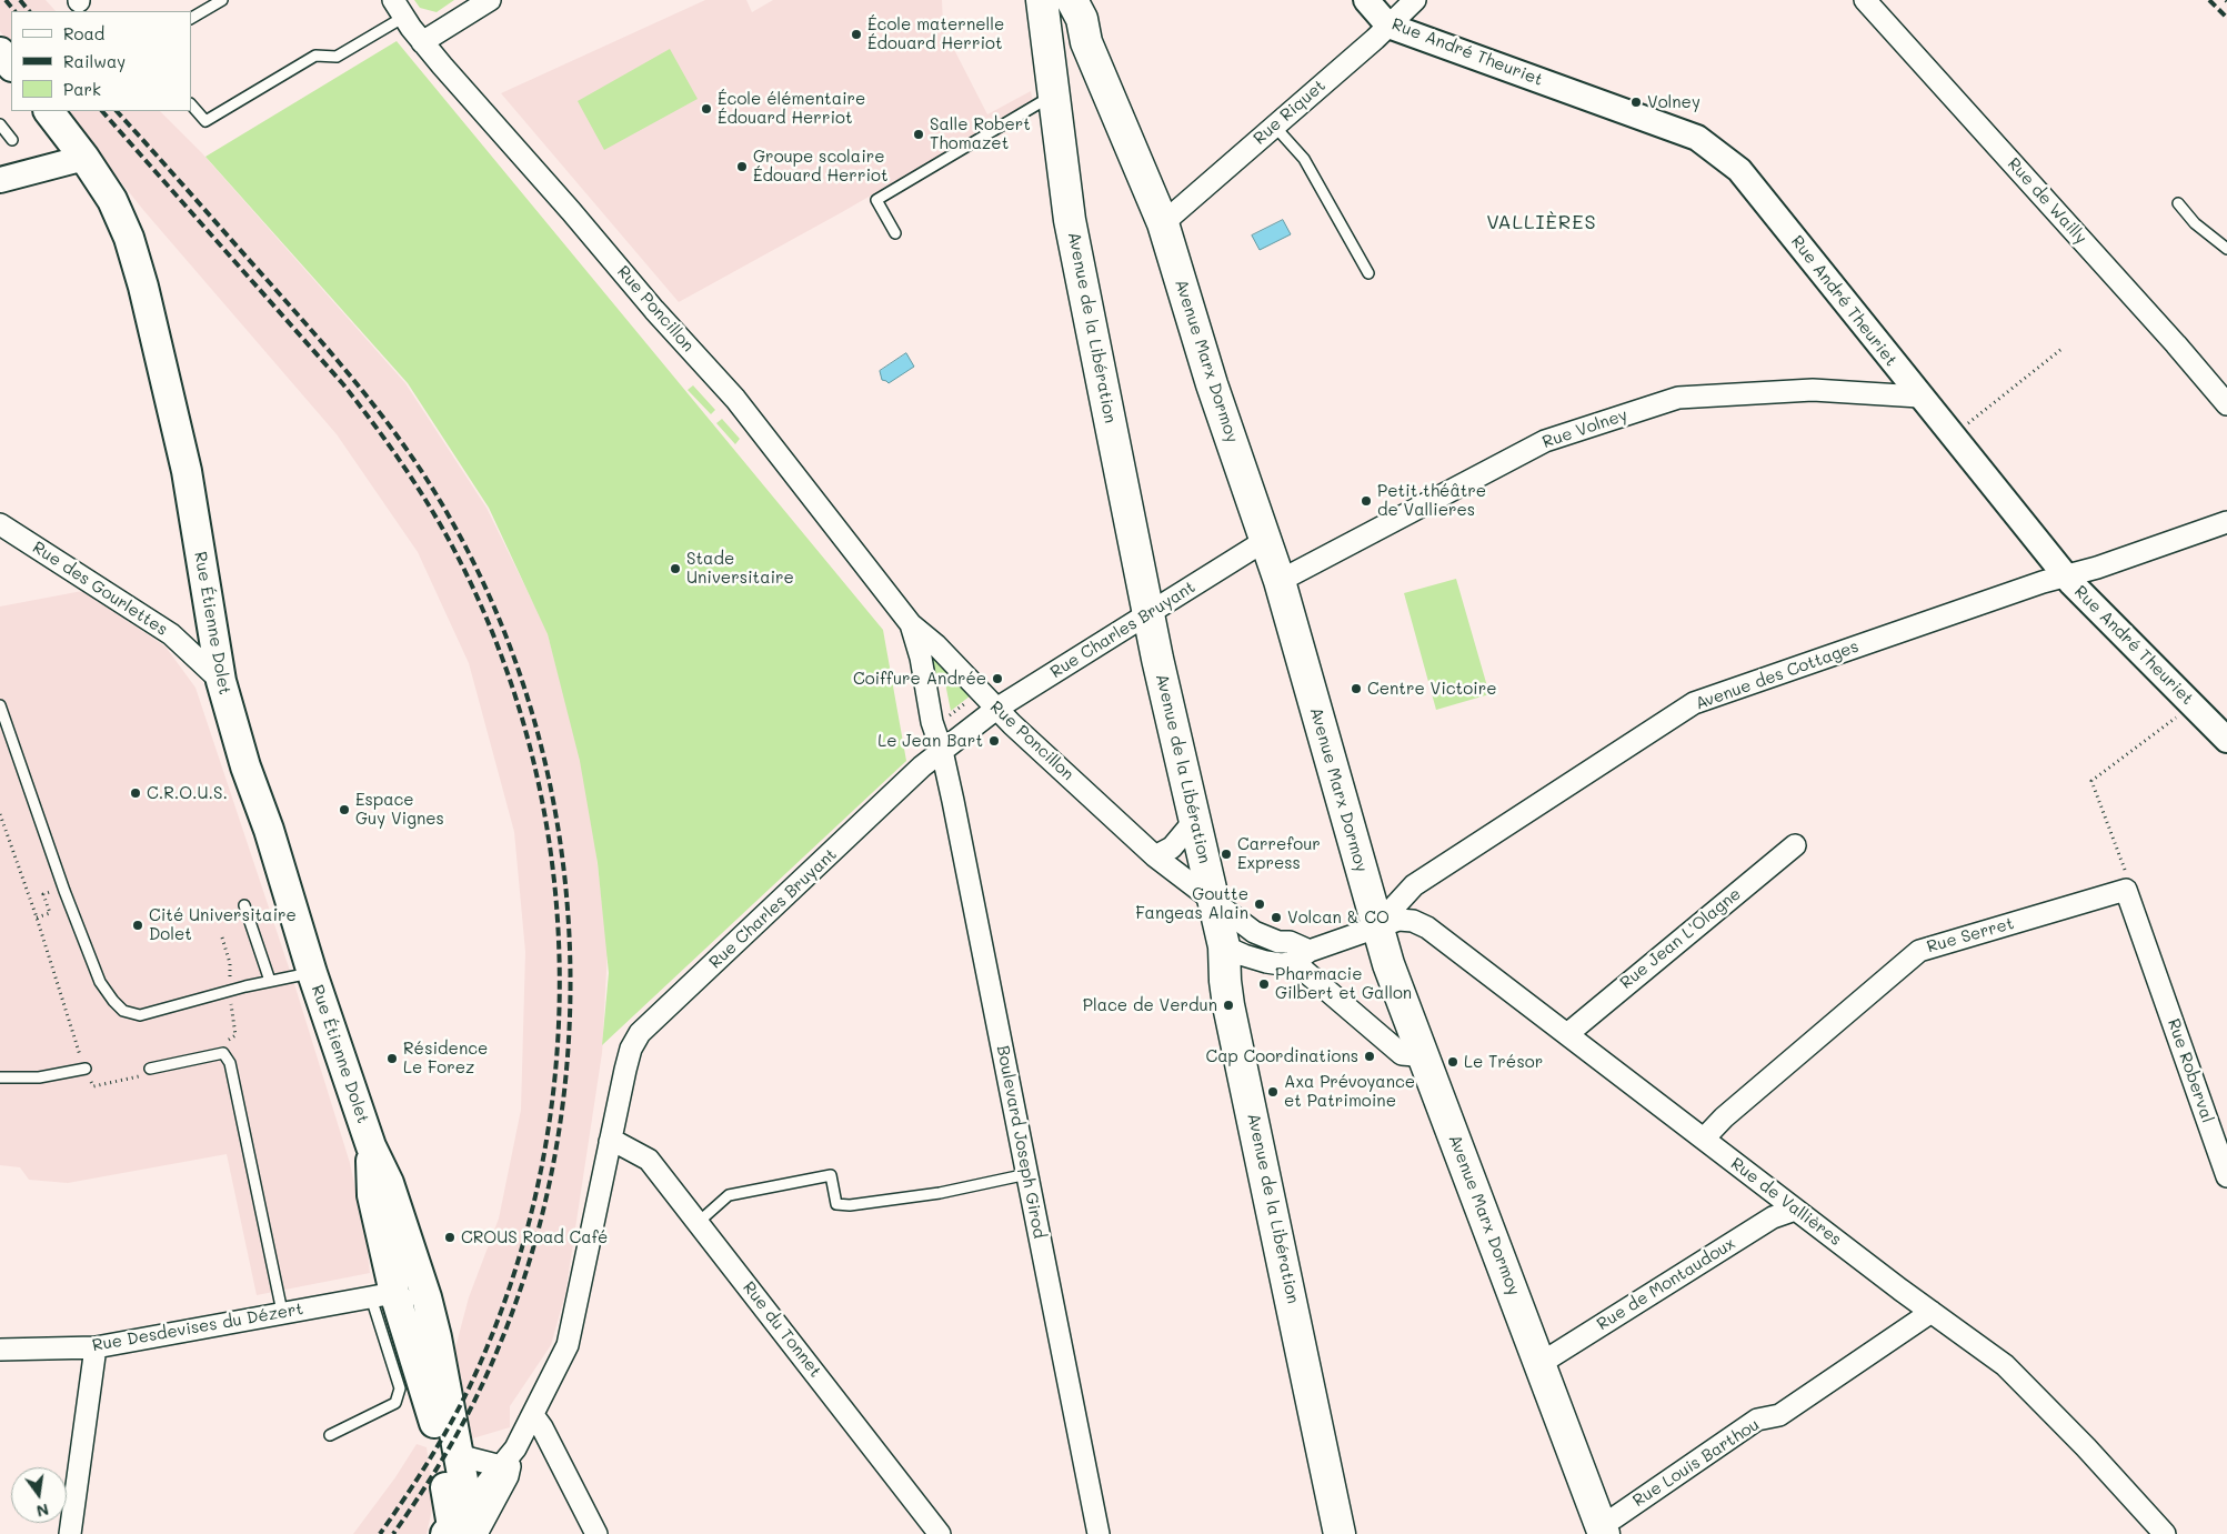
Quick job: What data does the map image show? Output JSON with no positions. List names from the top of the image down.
{
  "streets": {
    "main road": ["Avenue de la Libération", "Avenue Marx Dormoy", "Rue Étienne Dolet"],
    "street": [
      "Rue André Theuriet",
      "Rue Riquet",
      "Rue de Wailly",
      "Rue Poncillon",
      "Rue Volney",
      "Rue des Gourlettes",
      "Rue Charles Bruyant",
      "Avenue des Cottages",
      "Rue Serret",
      "Rue Jean L'Olagne",
      "Rue Roberval",
      "Boulevard Joseph Girod",
      "Rue de Vallières",
      "Rue de Montaudoux",
      "Rue Desdevises du Dézert",
      "Rue du Tonnet",
      "Rue Louis Barthou"
    ]
  },
  "crossings": [
    ["Rue André Theuriet", "Rue Riquet"],
    ["Rue André Theuriet", "Rue Volney"],
    ["Rue André Theuriet", "Avenue des Cottages"],
    ["Rue Riquet", "Avenue Marx Dormoy"],
    ["Rue Poncillon", "Avenue de la Libération"],
    ["Rue Poncillon", "Rue Charles Bruyant"],
    ["Rue Poncillon", "Boulevard Joseph Girod"],
    ["Avenue de la Libération", "Rue Charles Bruyant"],
    ["Avenue Marx Dormoy", "Rue Volney"],
    ["Avenue Marx Dormoy", "Rue Charles Bruyant"],
    ["Avenue Marx Dormoy", "Avenue des Cottages"],
    ["Avenue Marx Dormoy", "Rue de Vallières"],
    ["Avenue Marx Dormoy", "Rue de Montaudoux"],
    ["Avenue Marx Dormoy", "Rue Louis Barthou"],
    ["Rue des Gourlettes", "Rue Étienne Dolet"],
    ["Rue Étienne Dolet", "Rue Charles Bruyant"],
    ["Rue Étienne Dolet", "Rue Desdevises du Dézert"],
    ["Rue Charles Bruyant", "Boulevard Joseph Girod"],
    ["Rue Charles Bruyant", "Rue du Tonnet"],
    ["Avenue des Cottages", "Rue de Vallières"],
    ["Rue Serret", "Rue Roberval"],
    ["Rue Serret", "Rue de Vallières"],
    ["Rue Jean L'Olagne", "Rue de Vallières"],
    ["Rue de Vallières", "Rue de Montaudoux"],
    ["Rue de Vallières", "Rue Louis Barthou"]
  ],
  "districts": ["VALLIÈRES"],
  "places": [
    "École maternelle Édouard Herriot",
    "Volney",
    "École élémentaire Édouard Herriot",
    "Salle Robert Thomazet",
    "Groupe scolaire Édouard Herriot",
    "Petit théâtre de Vallieres",
    "Stade Universitaire",
    "Coiffure Andrée",
    "Centre Victoire",
    "Le Jean Bart",
    "C.R.O.U.S.",
    "Espace Guy Vignes",
    "Carrefour Express",
    "Goutte Fangeas Alain",
    "Volcan & CO",
    "Cité Universitaire Dolet",
    "Pharmacie Gilbert et Gallon",
    "Place de Verdun",
    "Cap Coordinations",
    "Résidence Le Forez",
    "Le Trésor",
    "Axa Prévoyance et Patrimoine",
    "CROUS Road Café"
  ],
  "legend": ["Road", "Railway", "Park"],
  "north": "bottom"
}
